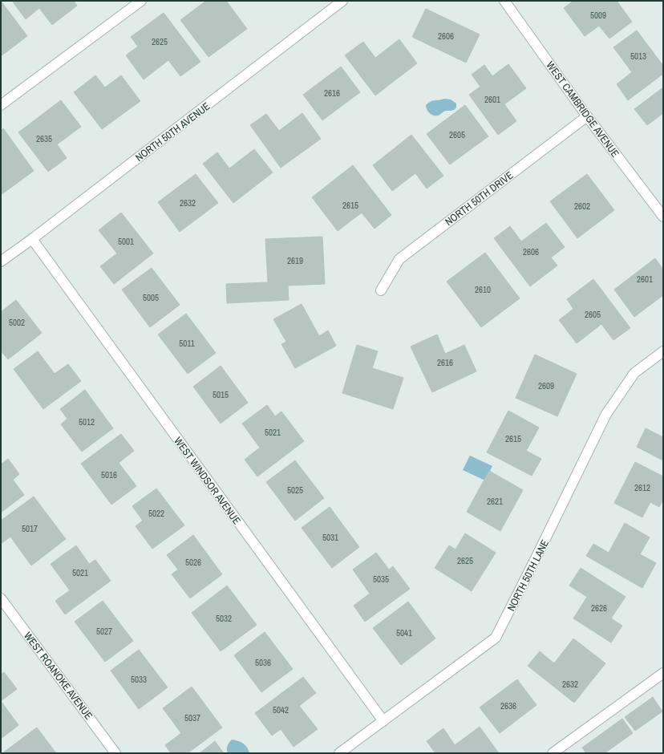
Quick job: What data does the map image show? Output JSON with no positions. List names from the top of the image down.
{
  "streets": {
    "street": [
      "WEST CAMBRIDGE AVENUE",
      "NORTH 50TH AVENUE",
      "NORTH 50TH DRIVE",
      "WEST WINDSOR AVENUE",
      "NORTH 50TH LANE",
      "WEST ROANOKE AVENUE"
    ]
  },
  "crossings": [
    ["WEST CAMBRIDGE AVENUE", "NORTH 50TH DRIVE"],
    ["NORTH 50TH AVENUE", "WEST WINDSOR AVENUE"],
    ["WEST WINDSOR AVENUE", "NORTH 50TH LANE"]
  ],
  "house_numbers": [
    "5009",
    "2606",
    "2625",
    "5013",
    "2616",
    "2601",
    "2605",
    "2635",
    "2632",
    "2615",
    "2602",
    "5001",
    "2606",
    "2619",
    "2601",
    "2610",
    "5005",
    "2605",
    "5002",
    "5011",
    "2616",
    "2609",
    "5015",
    "5012",
    "5021",
    "2615",
    "5016",
    "2612",
    "5025",
    "2621",
    "5022",
    "5017",
    "5031",
    "2625",
    "5026",
    "5021",
    "5035",
    "2626",
    "5032",
    "5027",
    "5041",
    "5036",
    "5033",
    "2632",
    "2636",
    "5042",
    "5037"
  ]
}
